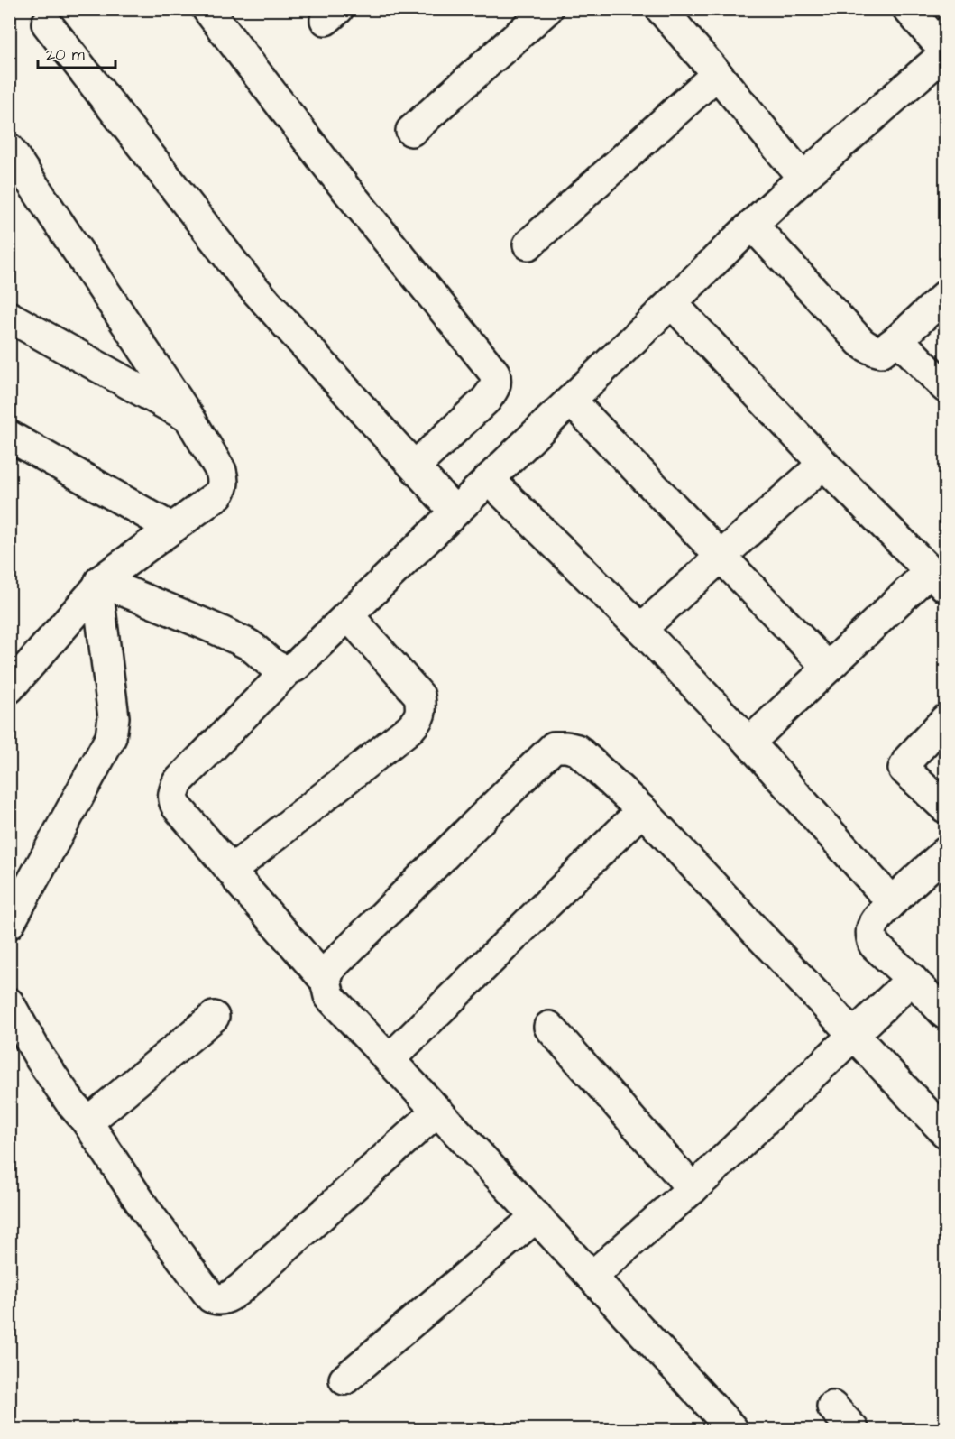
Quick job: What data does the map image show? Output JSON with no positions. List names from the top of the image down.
{
  "scale_bar": "20 m"
}
